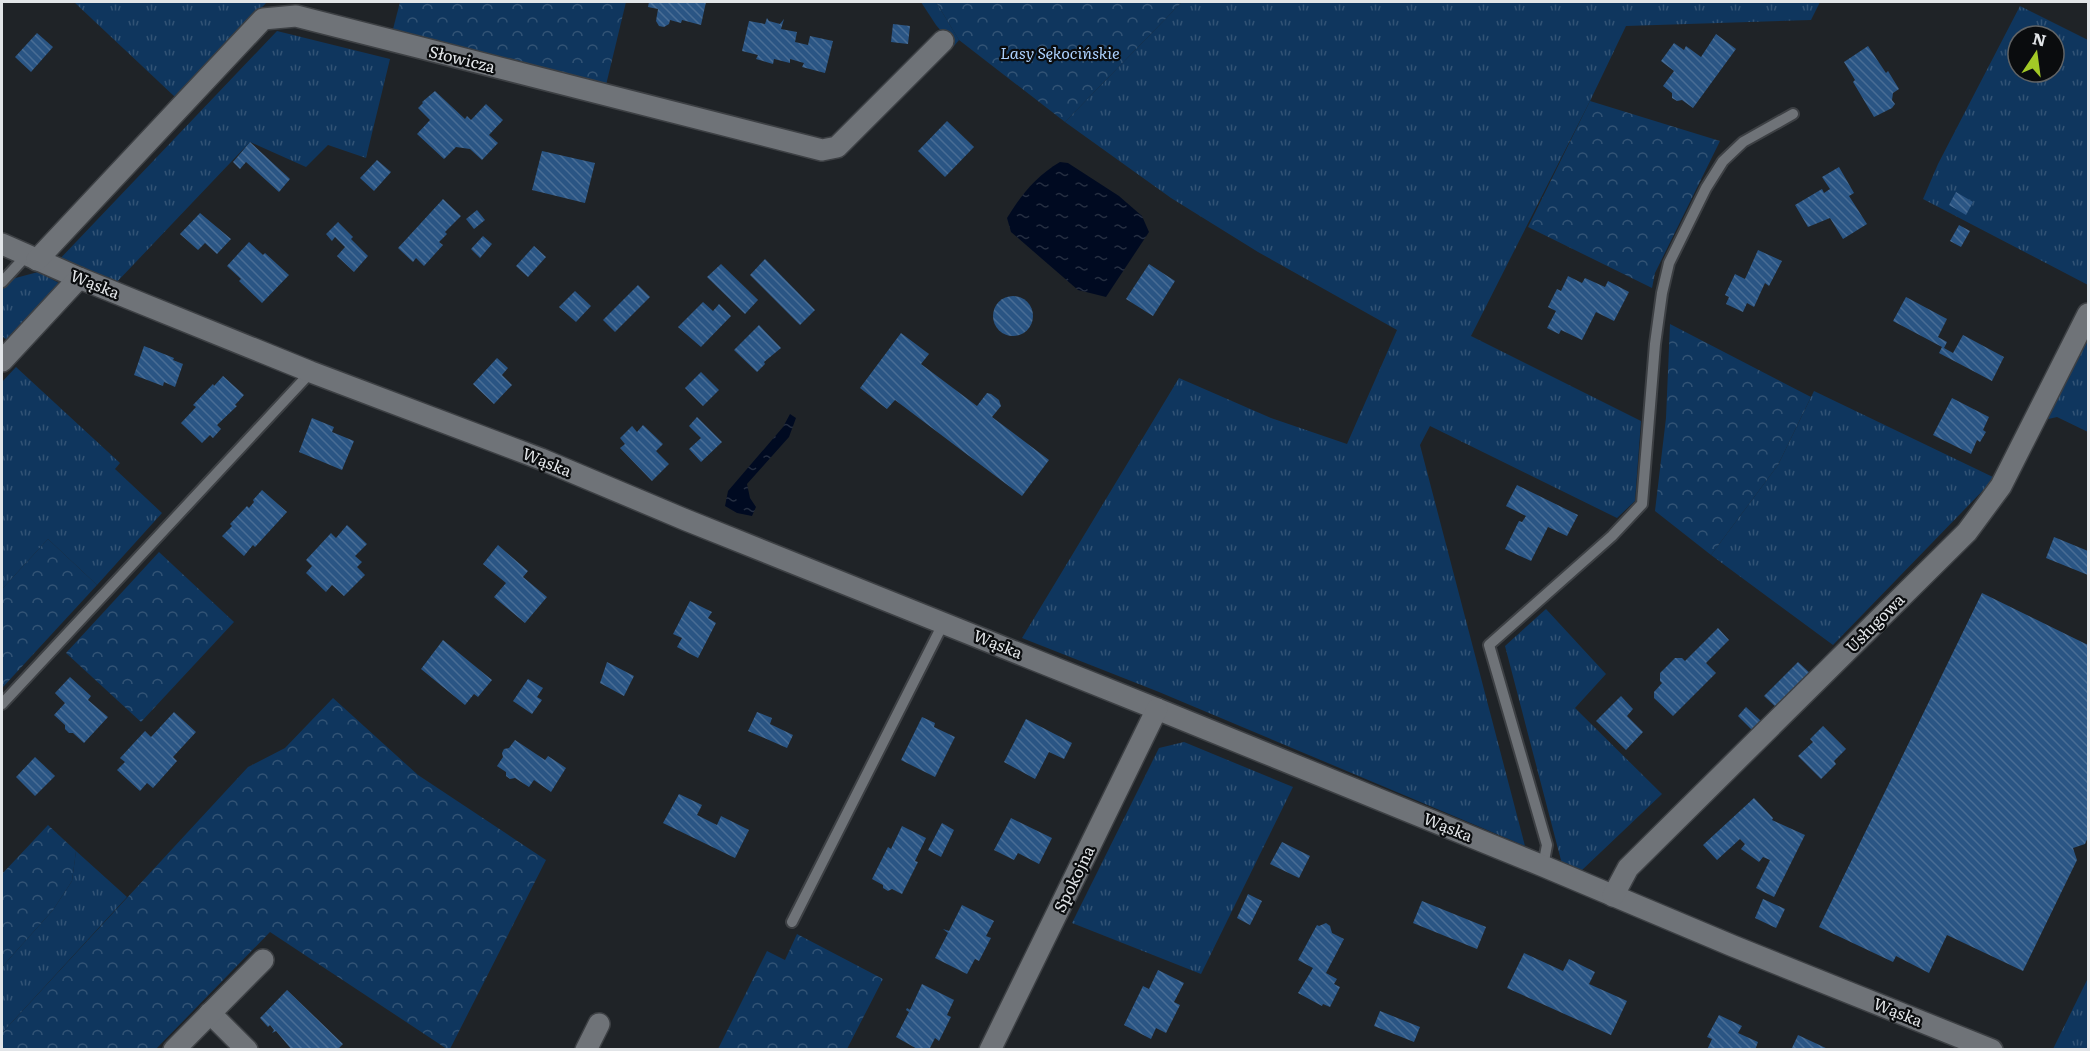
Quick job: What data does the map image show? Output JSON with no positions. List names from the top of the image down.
{
  "streets": {
    "street": [
      "Słowicza",
      "Wąska",
      "Usługowa",
      "Spokojna"
    ]
  },
  "crossings": [
    ["Słowicza", "Wąska"],
    ["Wąska", "Usługowa"],
    ["Wąska", "Spokojna"]
  ],
  "parks": ["Lasy Sękocińskie"],
  "north": "top"
}
